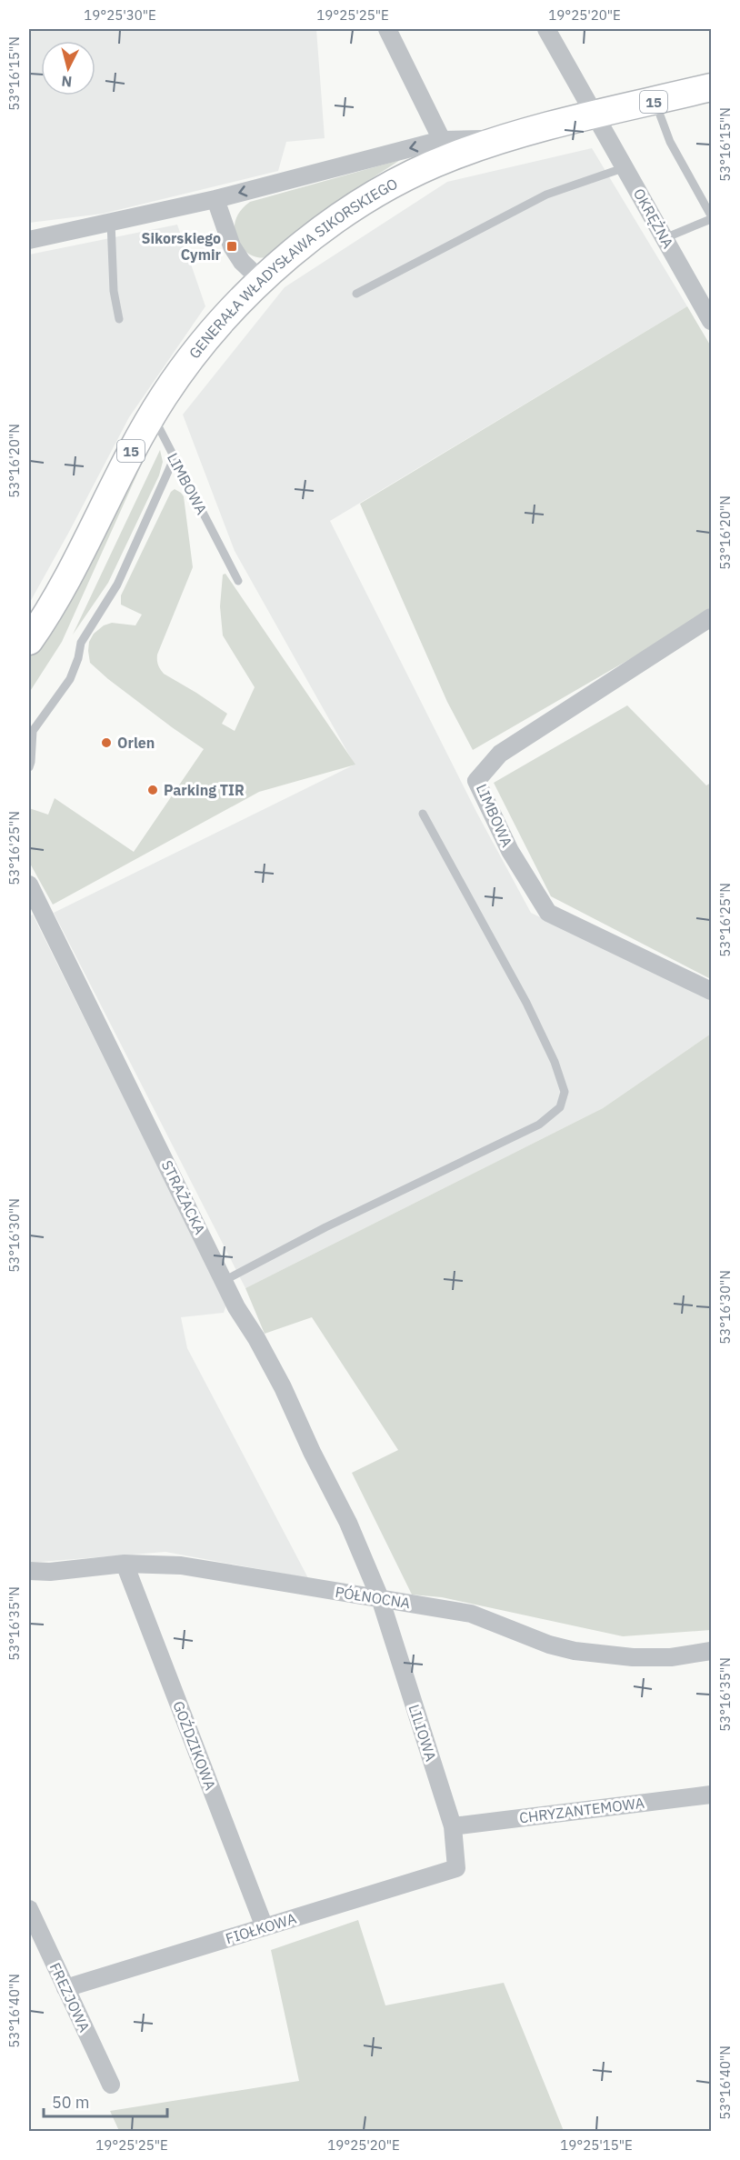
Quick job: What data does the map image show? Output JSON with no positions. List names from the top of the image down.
{
  "streets": {
    "main road": ["15", "GENERAŁA WŁADYSŁAWA SIKORSKIEGO"],
    "street": [
      "OKRĘŻNA",
      "LIMBOWA",
      "STRAŻACKA",
      "PÓŁNOCNA",
      "LILIOWA",
      "GOŹDZIKOWA",
      "CHRYZANTEMOWA",
      "FIOŁKOWA",
      "FREZJOWA"
    ]
  },
  "crossings": [
    ["OKRĘŻNA", "GENERAŁA WŁADYSŁAWA SIKORSKIEGO"],
    ["GENERAŁA WŁADYSŁAWA SIKORSKIEGO", "LIMBOWA"],
    ["STRAŻACKA", "PÓŁNOCNA"],
    ["STRAŻACKA", "LILIOWA"],
    ["PÓŁNOCNA", "LILIOWA"],
    ["PÓŁNOCNA", "GOŹDZIKOWA"],
    ["LILIOWA", "CHRYZANTEMOWA"],
    ["LILIOWA", "FIOŁKOWA"],
    ["GOŹDZIKOWA", "FIOŁKOWA"],
    ["FIOŁKOWA", "FREZJOWA"]
  ],
  "places": {
    "transit": ["Sikorskiego Cymir"],
    "other": ["Orlen", "Parking TIR"]
  },
  "scale_bar": "50 m",
  "north": "bottom",
  "coordinates": [
    "19°25'30\"E",
    "19°25'25\"E",
    "19°25'20\"E",
    "53°16'15\"N",
    "53°16'20\"N",
    "53°16'25\"N",
    "53°16'30\"N",
    "53°16'35\"N",
    "53°16'40\"N",
    "19°25'15\"E"
  ]
}
